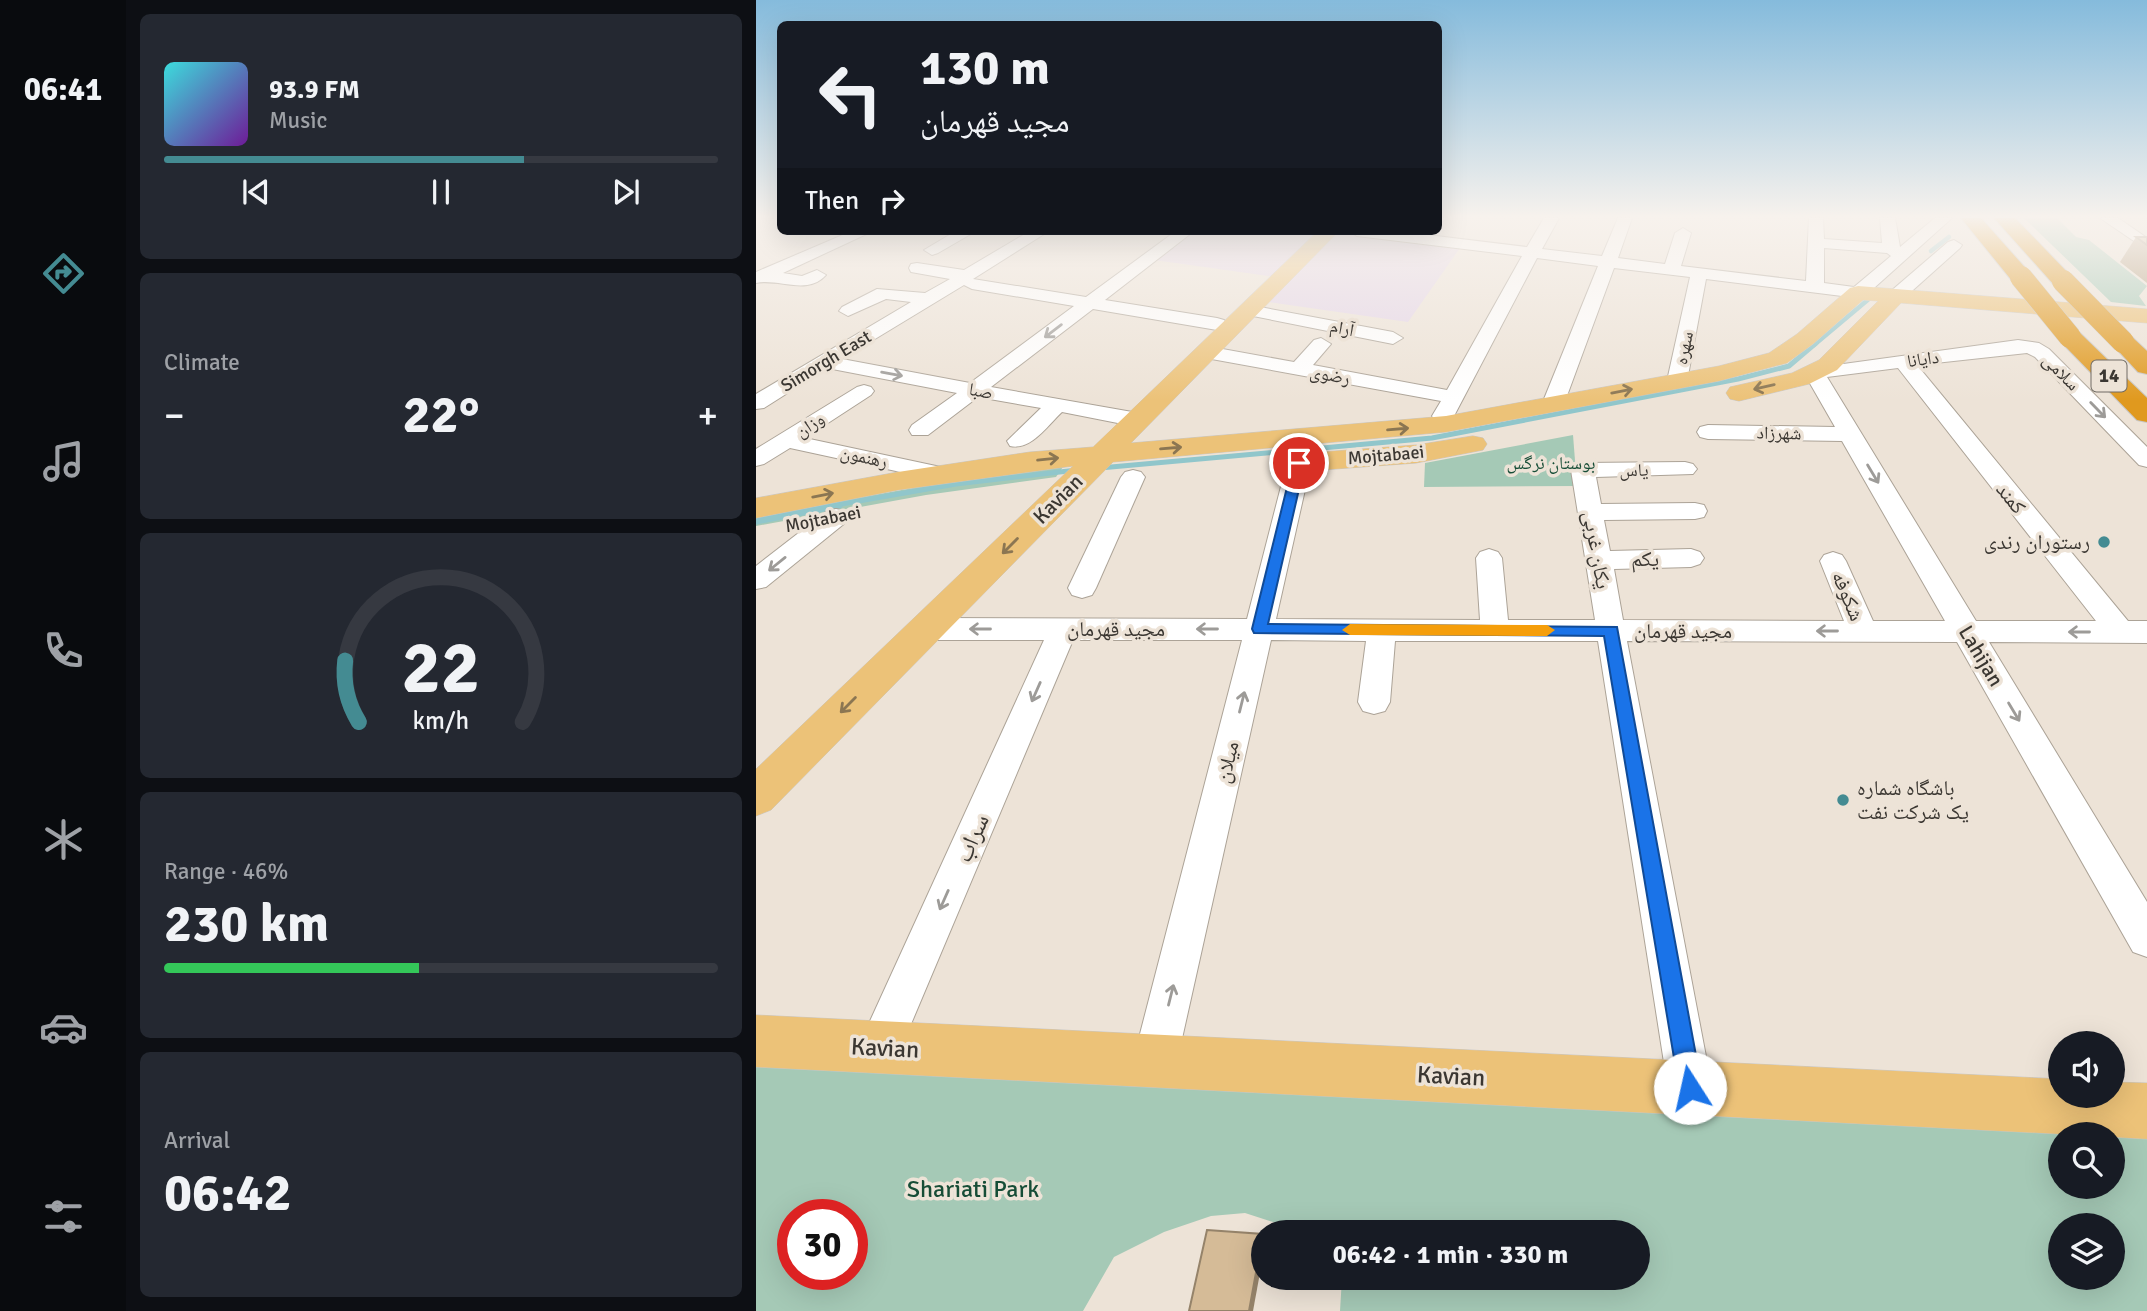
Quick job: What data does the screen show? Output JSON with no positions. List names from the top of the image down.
{
  "streets": {
    "highway": ["14"],
    "main road": ["Mojtabaei", "Kavian"],
    "street": [
      "آرام",
      "سهره",
      "دایانا",
      "Simorgh East",
      "سلامی",
      "رضوی",
      "صبا",
      "وزان",
      "شهرزاد",
      "رهنمون",
      "یاس",
      "کمند",
      "یکان غربی",
      "یکم",
      "شکوفه",
      "مجید قهرمان",
      "Lahijan",
      "میلان",
      "سراب"
    ]
  },
  "crossings": [
    ["آرام", "Kavian"],
    ["سهره", "Mojtabaei"],
    ["دایانا", "سلامی"],
    ["دایانا", "Mojtabaei"],
    ["دایانا", "کمند"],
    ["دایانا", "Lahijan"],
    ["Simorgh East", "صبا"],
    ["رضوی", "Kavian"],
    ["صبا", "Kavian"],
    ["وزان", "رهنمون"],
    ["شهرزاد", "Lahijan"],
    ["Mojtabaei", "رهنمون"],
    ["Mojtabaei", "Kavian"],
    ["Mojtabaei", "Lahijan"],
    ["Mojtabaei", "میلان"],
    ["یاس", "یکان غربی"],
    ["کمند", "مجید قهرمان"],
    ["Kavian", "یکان غربی"],
    ["Kavian", "مجید قهرمان"],
    ["Kavian", "میلان"],
    ["Kavian", "سراب"],
    ["یکان غربی", "یکم"],
    ["یکان غربی", "مجید قهرمان"],
    ["شکوفه", "مجید قهرمان"],
    ["مجید قهرمان", "Lahijan"],
    ["مجید قهرمان", "میلان"],
    ["مجید قهرمان", "سراب"]
  ],
  "one_way": [
    "سلامی",
    "مجید قهرمان",
    "Lahijan",
    "میلان",
    "سراب"
  ],
  "parks": ["بوستان نرگس", "Shariati Park"],
  "places": ["رستوران رندی", "باشگاه شماره یک شرکت نفت"],
  "page": {
    "tabs": "06:41",
    "turn": ["130 m", "مجید قهرمان"],
    "song": ["93.9 FM", "Music"],
    "then": "Then",
    "tile": [
      "Climate",
      ["Range · 46%", "230 km"],
      ["Arrival", "06:42"]
    ],
    "heat": ["−", "22°", "+"],
    "limit": "30",
    "trip": "06:42 · 1 min · 330 m",
    "gauge": ["22", "km/h"]
  }
}
